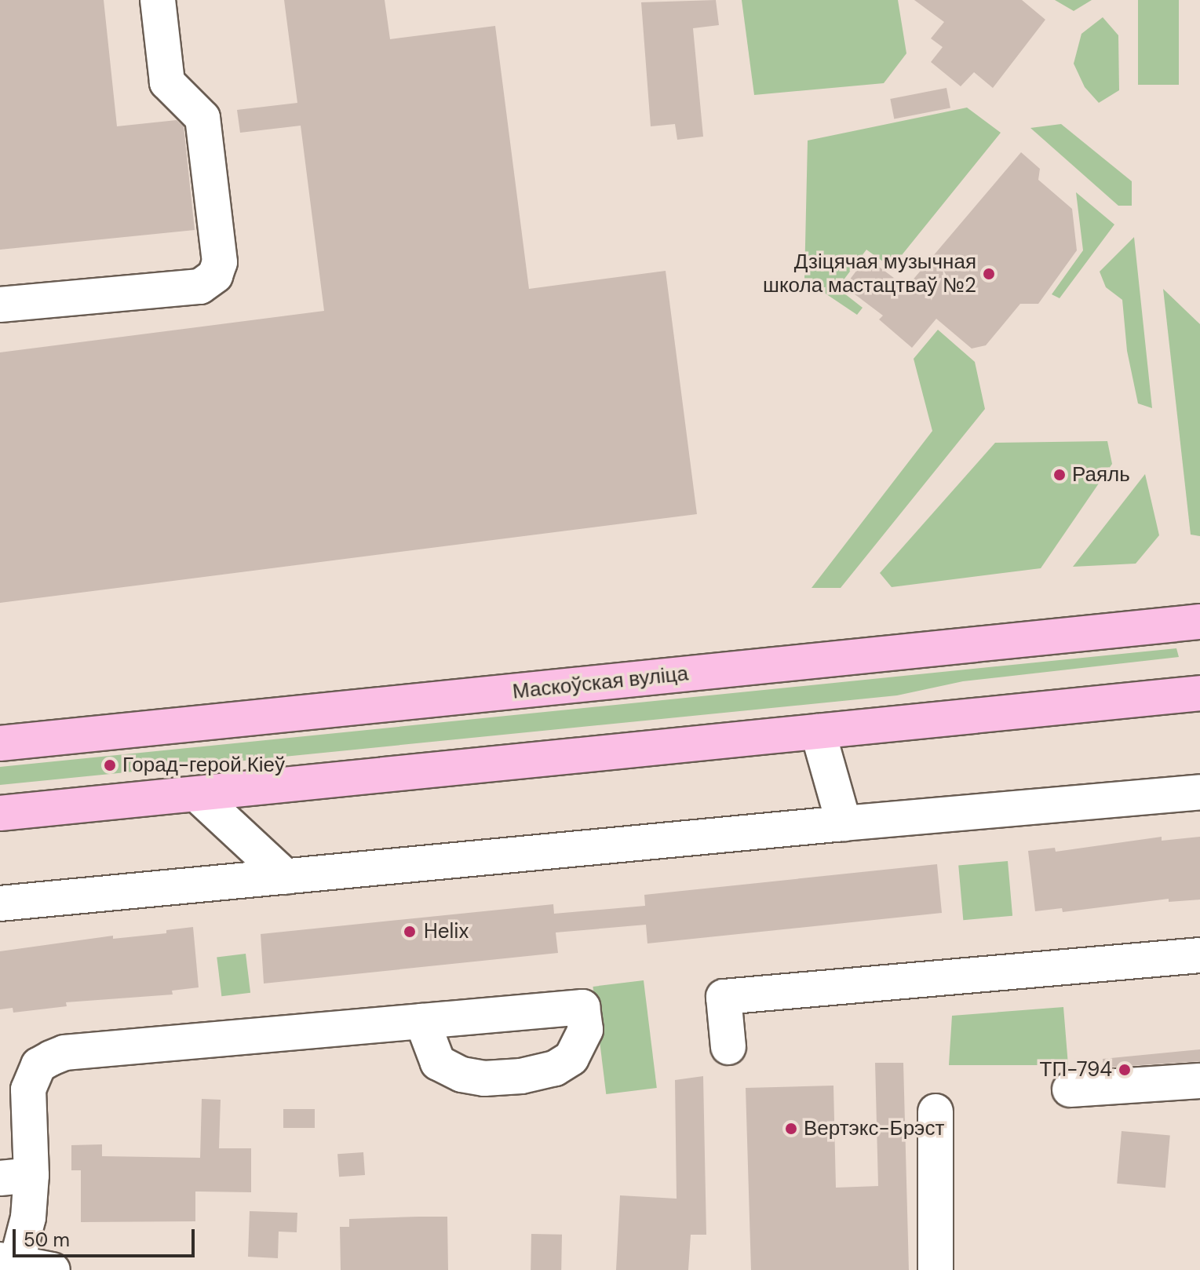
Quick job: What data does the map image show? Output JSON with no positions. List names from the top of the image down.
{
  "streets": {
    "main road": ["Маскоўская вуліца"]
  },
  "places": [
    "Дзіцячая музычная школа мастацтваў №2",
    "Раяль",
    "Горад-герой Кіеў",
    "Helix",
    "ТП-794",
    "Вертэкс-Брэст"
  ],
  "scale_bar": "50 m"
}
